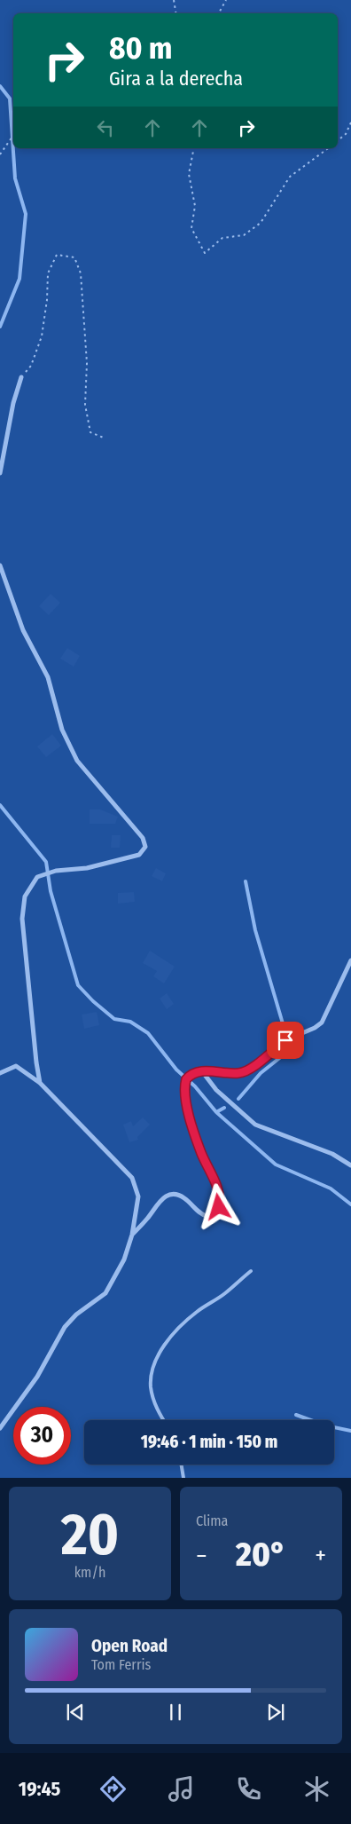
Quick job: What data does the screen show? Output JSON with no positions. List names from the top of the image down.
{
  "page": {
    "turn": ["80 m", "Gira a la derecha"],
    "limit": "30",
    "trip": "19:46 · 1 min · 150 m",
    "tile": [
      ["20", "km/h"],
      "Clima"
    ],
    "heat": ["−", "20°", "+"],
    "song": ["Open Road", "Tom Ferris"],
    "tabs": "19:45"
  }
}
